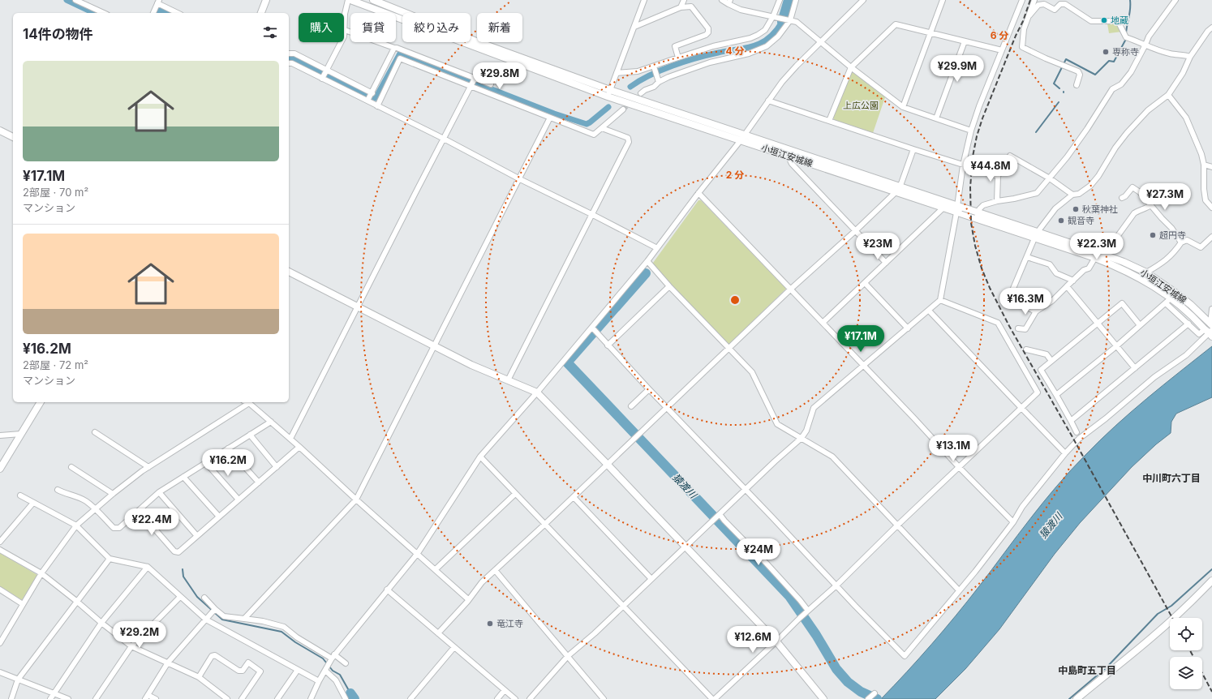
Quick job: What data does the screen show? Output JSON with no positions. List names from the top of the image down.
{
  "streets": {
    "main road": ["小垣江安城線"]
  },
  "districts": ["中川町六丁目", "中島町五丁目"],
  "water": ["猿渡川"],
  "parks": ["上広公園"],
  "places": [
    "地蔵",
    "専称寺",
    "秋葉神社",
    "観音寺",
    "超円寺",
    "竜江寺"
  ],
  "page": {
    "chip": [
      "購入",
      "賃貸",
      "絞り込み",
      "新着"
    ],
    "heading": "14件の物件",
    "list": [
      {
        "name": "¥17.1M",
        "note": "2部屋 · 70 m² · マンション"
      },
      {
        "name": "¥16.2M",
        "note": "2部屋 · 72 m² · マンション"
      }
    ],
    "price": [
      "¥29.9M",
      "¥29.8M",
      "¥44.8M",
      "¥27.3M",
      "¥23M",
      "¥22.3M",
      "¥16.3M",
      "¥17.1M",
      "¥13.1M",
      "¥16.2M",
      "¥22.4M",
      "¥24M",
      "¥29.2M",
      "¥12.6M"
    ]
  },
  "rings": ["6 分", "4 分", "2 分"]
}
